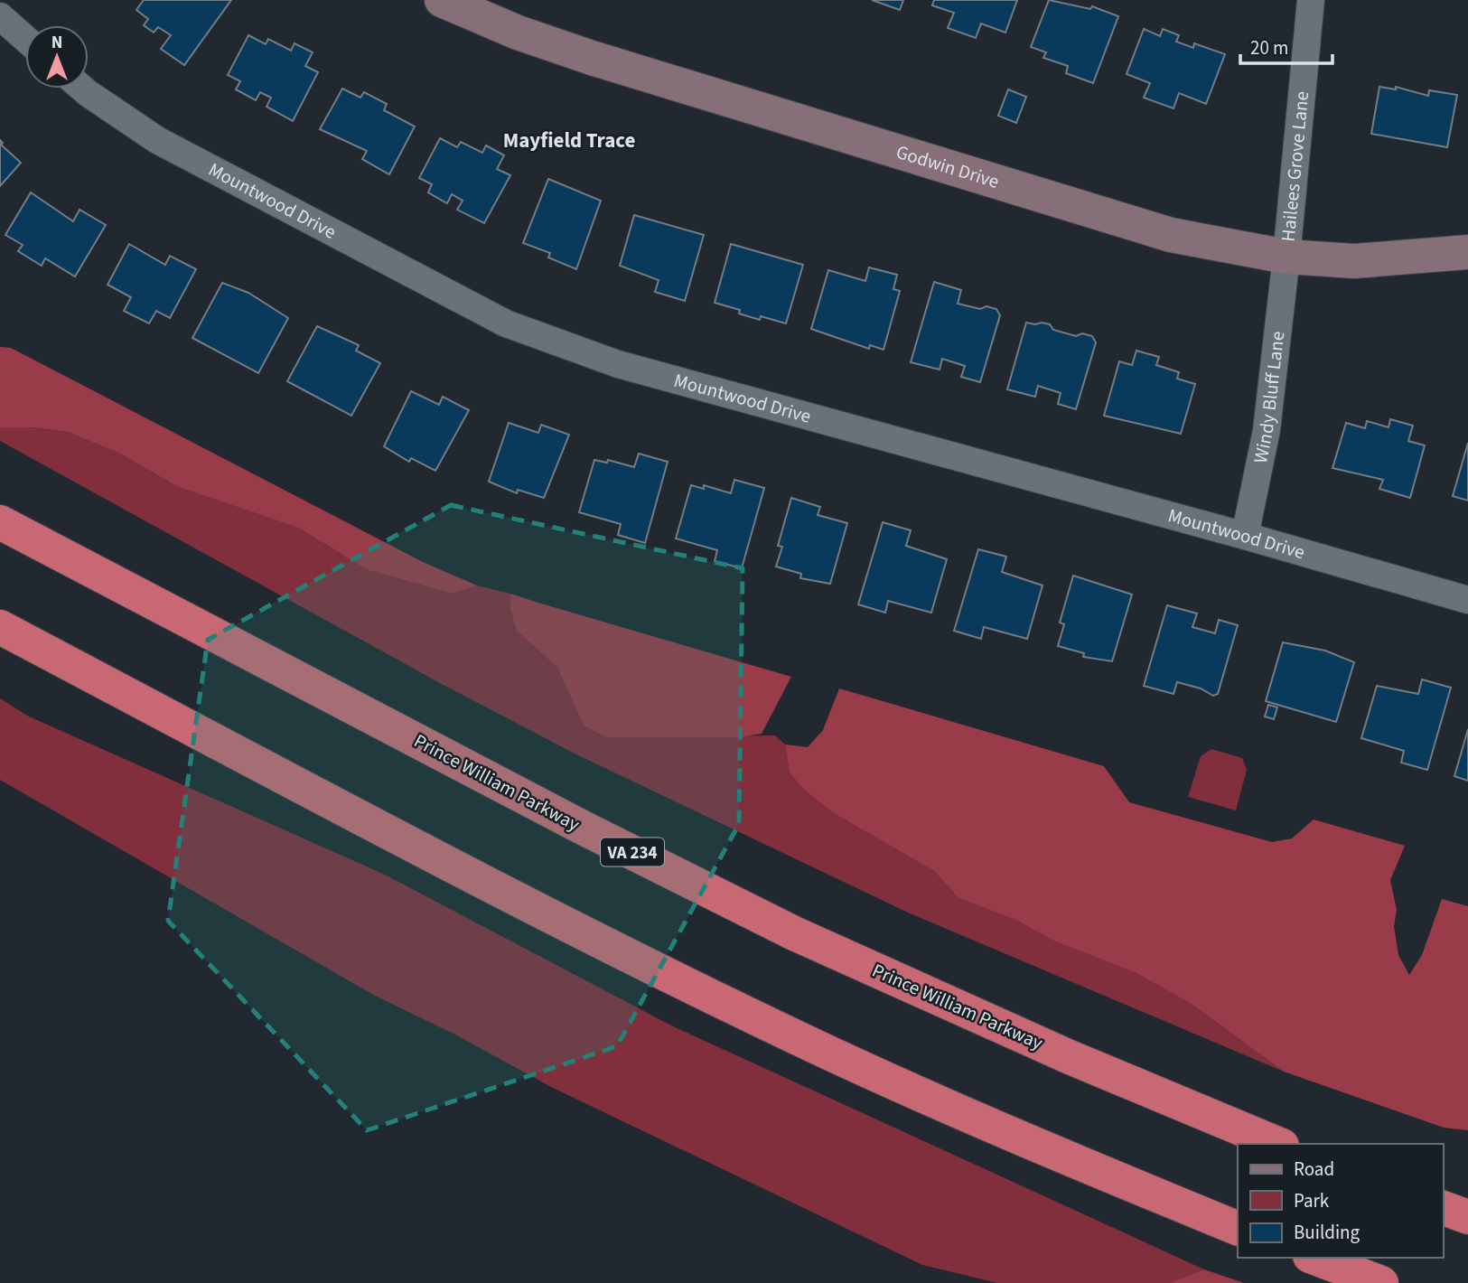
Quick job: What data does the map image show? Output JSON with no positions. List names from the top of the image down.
{
  "streets": {
    "highway": ["Prince William Parkway", "VA 234"],
    "street": [
      "Hailees Grove Lane",
      "Godwin Drive",
      "Mountwood Drive",
      "Windy Bluff Lane"
    ]
  },
  "crossings": [
    ["Hailees Grove Lane", "Godwin Drive"],
    ["Hailees Grove Lane", "Windy Bluff Lane"],
    ["Godwin Drive", "Windy Bluff Lane"],
    ["Mountwood Drive", "Windy Bluff Lane"]
  ],
  "districts": ["Mayfield Trace"],
  "legend": ["Road", "Park", "Building"],
  "scale_bar": "20 m",
  "north": "top"
}
